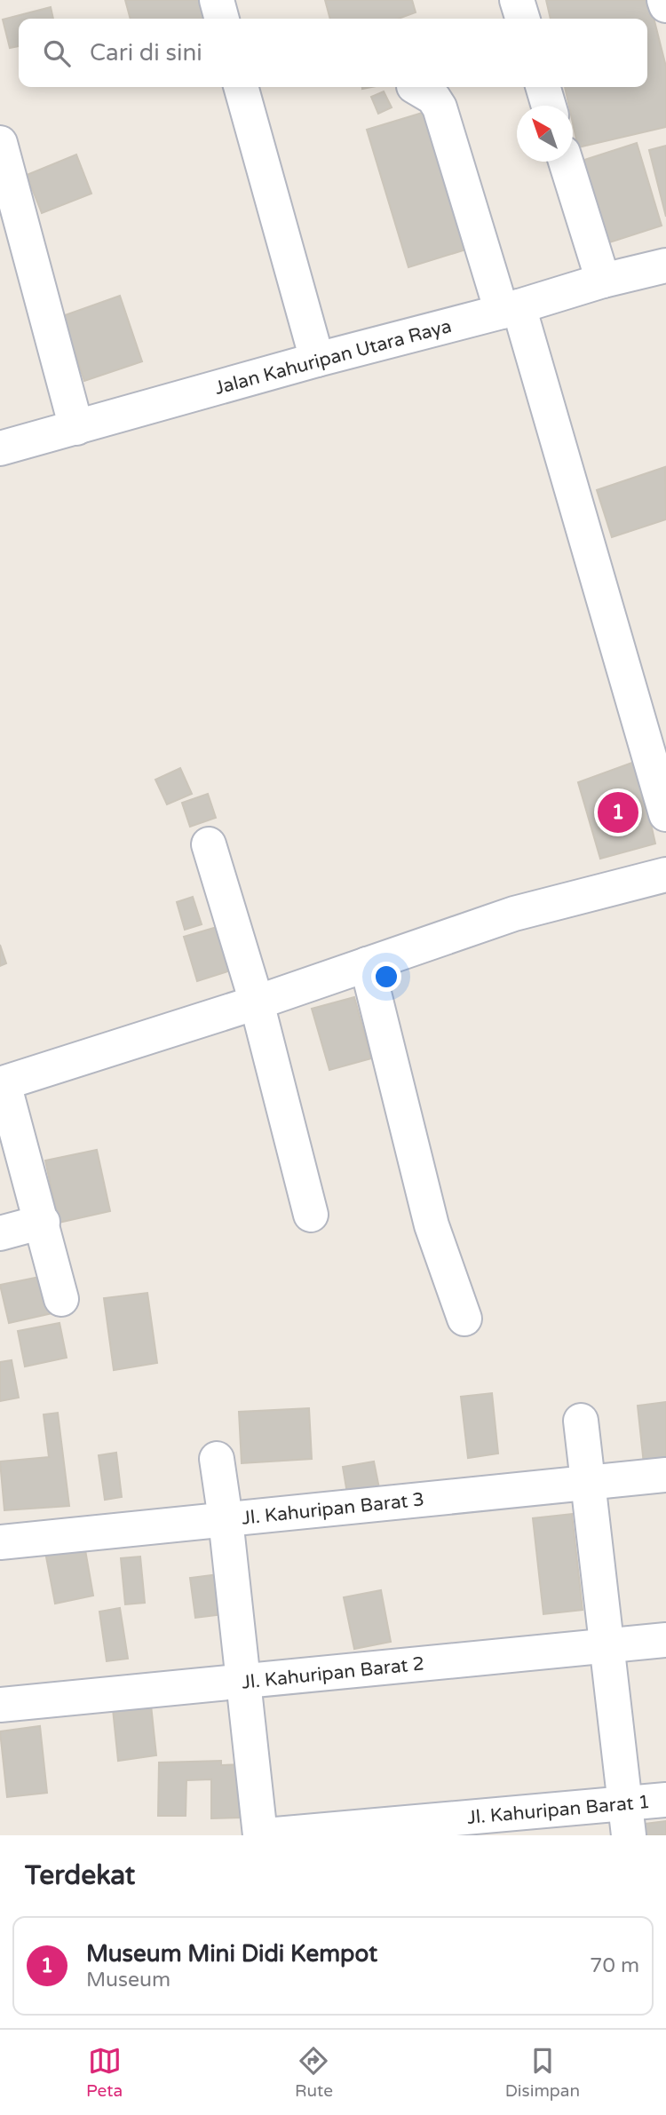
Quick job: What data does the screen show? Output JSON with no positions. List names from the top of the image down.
{
  "streets": {
    "street": [
      "Jalan Kahuripan Utara Raya",
      "Jl. Kahuripan Barat 3",
      "Jl. Kahuripan Barat 2",
      "Jl. Kahuripan Barat 1"
    ]
  },
  "north": "top left",
  "page": {
    "search": "Cari di sini",
    "pins": "1",
    "heading": "Terdekat",
    "list": [
      {
        "mark": "1",
        "name": "Museum Mini Didi Kempot",
        "note": "Museum",
        "value": "70 m"
      }
    ],
    "nav": ["Peta", "Rute", "Disimpan"]
  }
}
